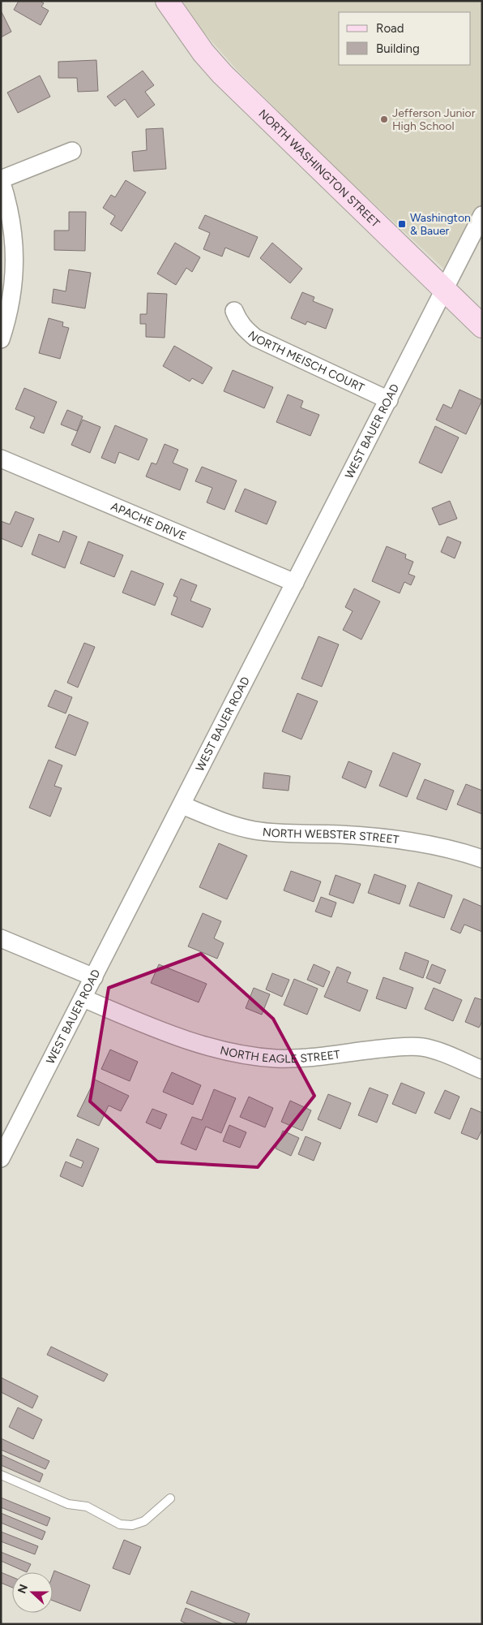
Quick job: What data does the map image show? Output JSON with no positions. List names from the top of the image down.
{
  "streets": {
    "main road": ["NORTH WASHINGTON STREET"],
    "street": [
      "NORTH MEISCH COURT",
      "WEST BAUER ROAD",
      "APACHE DRIVE",
      "NORTH WEBSTER STREET",
      "NORTH EAGLE STREET"
    ]
  },
  "crossings": [
    ["NORTH WASHINGTON STREET", "WEST BAUER ROAD"],
    ["NORTH MEISCH COURT", "WEST BAUER ROAD"],
    ["WEST BAUER ROAD", "APACHE DRIVE"],
    ["WEST BAUER ROAD", "NORTH WEBSTER STREET"],
    ["WEST BAUER ROAD", "NORTH EAGLE STREET"]
  ],
  "places": {
    "other": ["Jefferson Junior High School"],
    "transit": ["Washington & Bauer"]
  },
  "legend": ["Road", "Building"],
  "north": "left"
}
